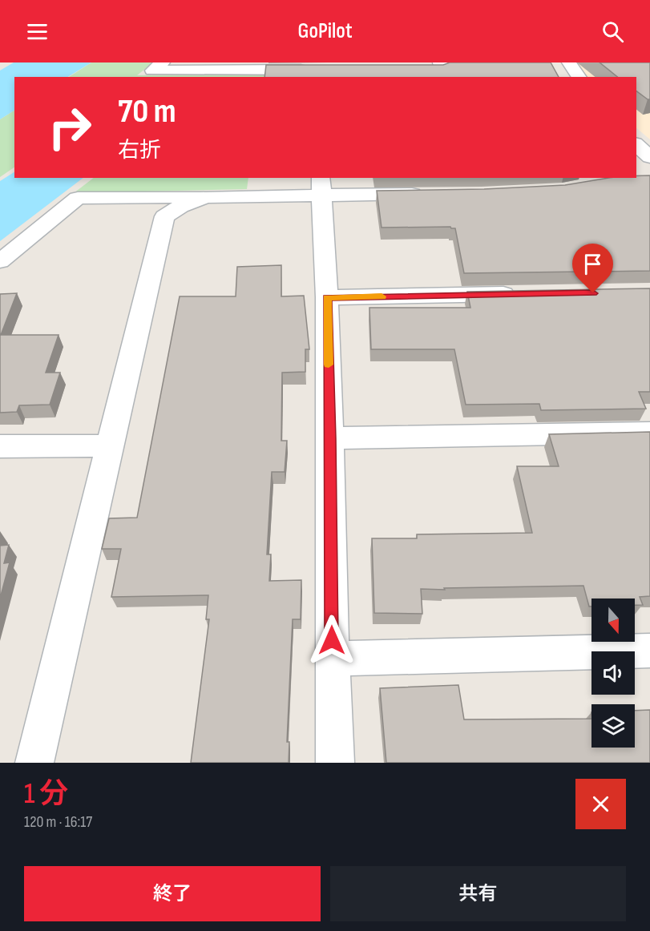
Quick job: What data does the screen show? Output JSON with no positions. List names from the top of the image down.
{
  "north": "bottom",
  "page": {
    "header": "GoPilot",
    "turn": ["70 m", "右折"],
    "heading": ["1 分", "120 m · 16:17"],
    "buttons": ["終了", "共有"]
  }
}
